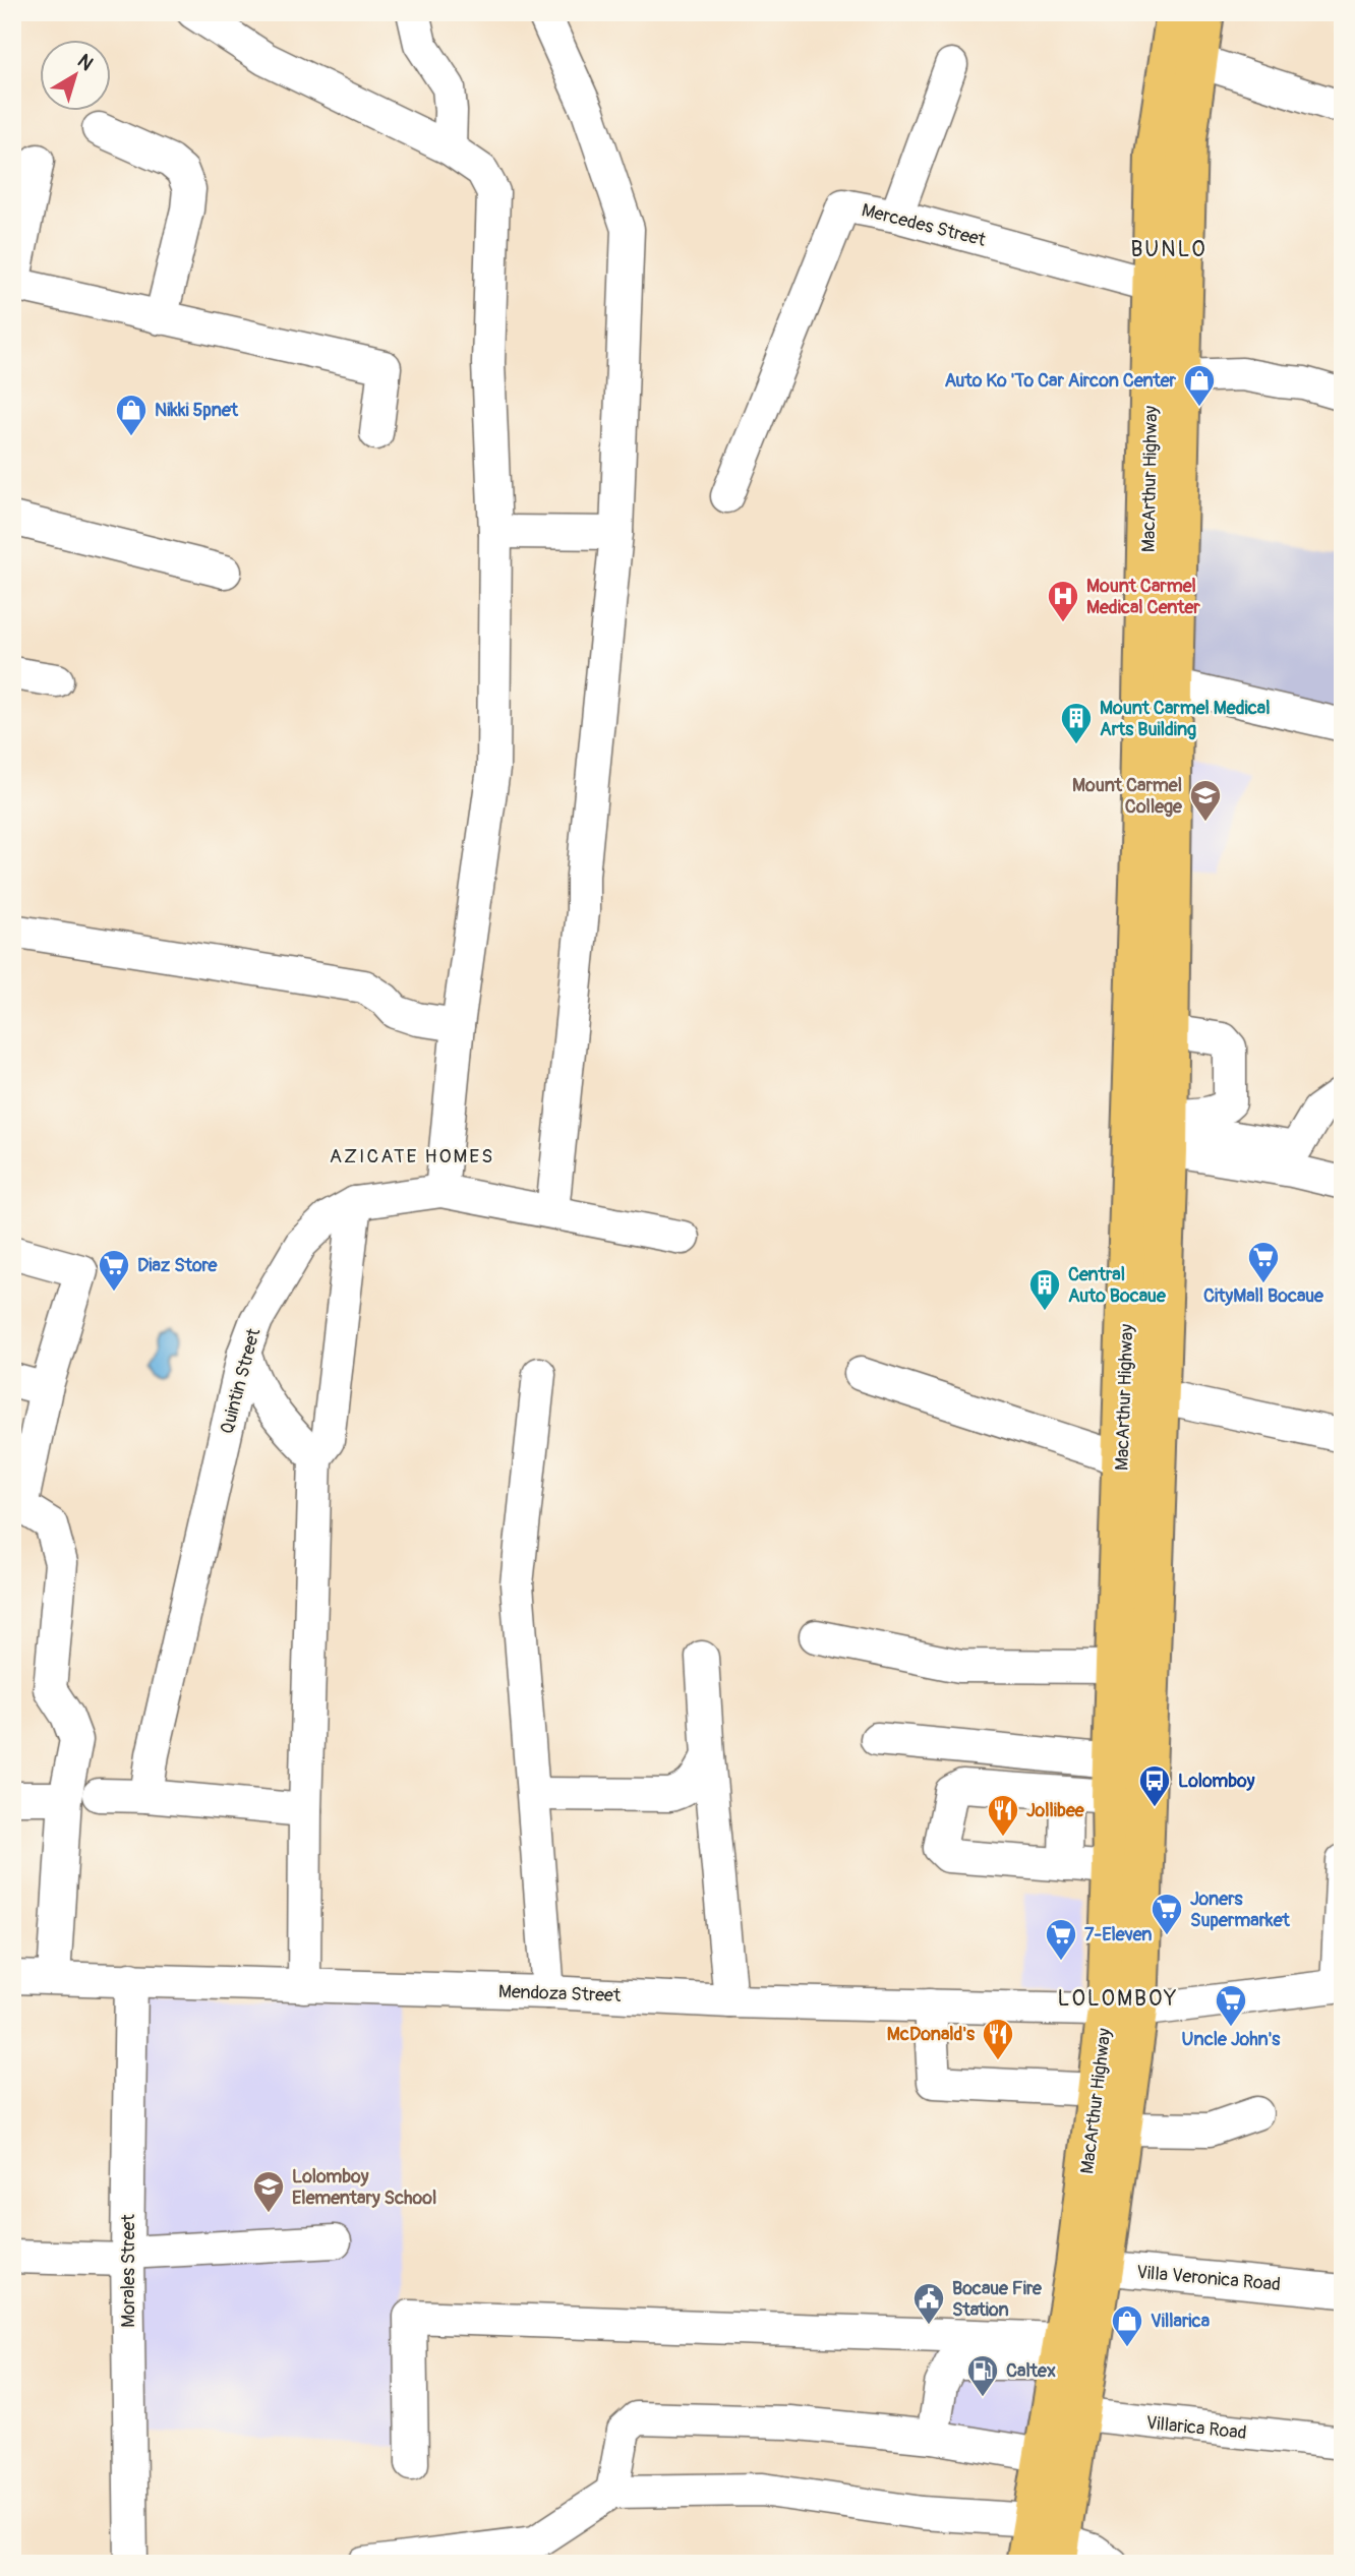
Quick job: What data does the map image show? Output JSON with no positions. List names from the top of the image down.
{
  "streets": {
    "highway": ["MacArthur Highway"],
    "street": [
      "Mercedes Street",
      "Quintin Street",
      "Mendoza Street",
      "Morales Street",
      "Villa Veronica Road",
      "Villarica Road"
    ]
  },
  "crossings": [
    ["Mercedes Street", "MacArthur Highway"],
    ["MacArthur Highway", "Mendoza Street"],
    ["MacArthur Highway", "Villa Veronica Road"],
    ["MacArthur Highway", "Villarica Road"],
    ["Mendoza Street", "Morales Street"]
  ],
  "districts": ["BUNLO", "AZICATE HOMES", "LOLOMBOY"],
  "places": {
    "shop": ["Auto Ko 'To Car Aircon Center", "Nikki 5pnet", "Villarica"],
    "hospital": ["Mount Carmel Medical Center"],
    "building": ["Mount Carmel Medical Arts Building", "Central Auto Bocaue"],
    "school or university": ["Mount Carmel College", "Lolomboy Elementary School"],
    "supermarket": [
      "CityMall Bocaue",
      "Diaz Store",
      "Joners Supermarket",
      "7-Eleven",
      "Uncle John's"
    ],
    "bus stop": ["Lolomboy"],
    "restaurant": ["Jollibee", "McDonald's"],
    "public building": ["Bocaue Fire Station"],
    "fuel station": ["Caltex"]
  },
  "north": "top right"
}
